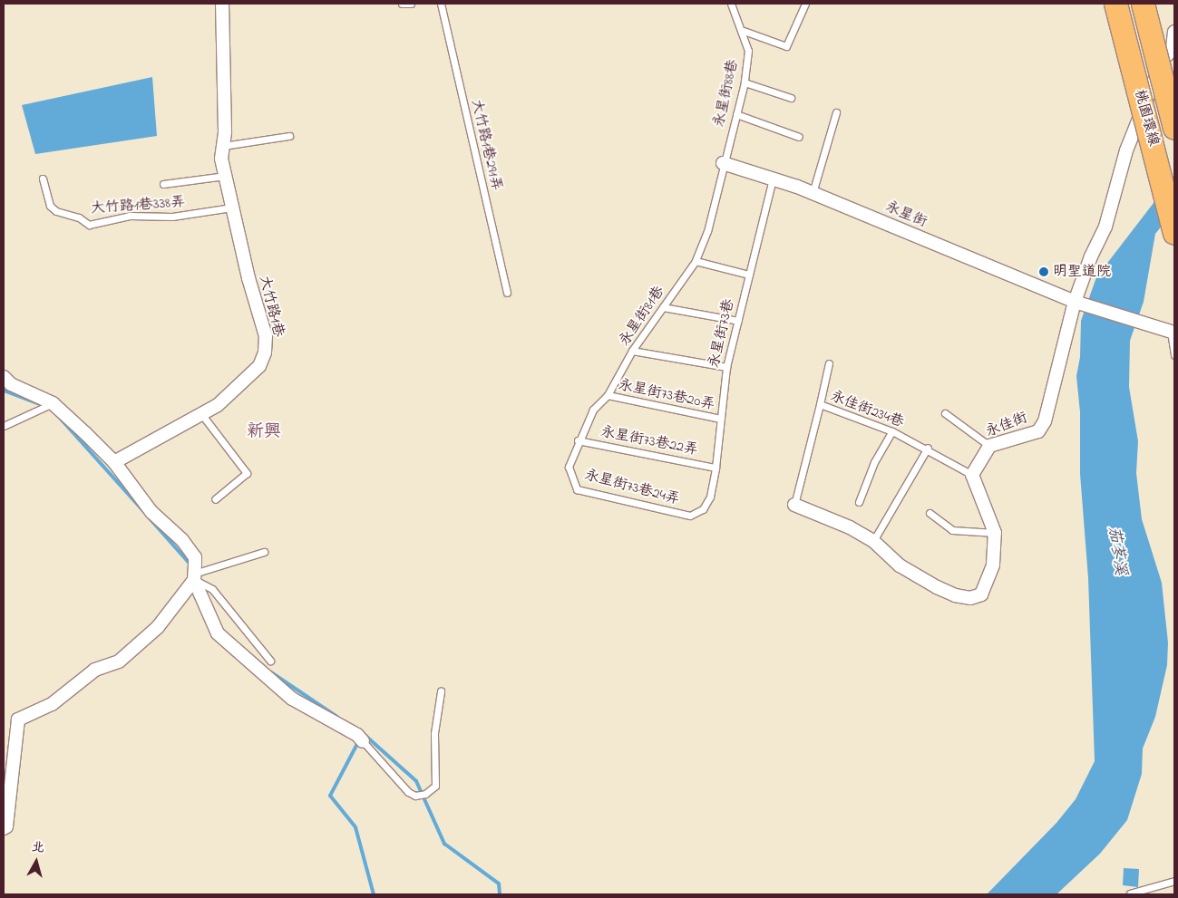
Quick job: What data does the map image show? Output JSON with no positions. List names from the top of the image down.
{
  "streets": {
    "highway": ["桃園環線"],
    "street": ["永星街", "大竹路1巷", "永佳街"],
    "lane": [
      "永星街88巷",
      "大竹路1巷291弄",
      "大竹路1巷338弄",
      "永星街81巷",
      "永星街73巷",
      "永星街73巷20弄",
      "永佳街234巷",
      "永星街73巷22弄",
      "永星街73巷24弄"
    ]
  },
  "crossings": [
    ["永星街88巷", "永星街"],
    ["永星街88巷", "永星街81巷"],
    ["大竹路1巷338弄", "大竹路1巷"],
    ["永星街", "永星街81巷"],
    ["永星街", "永星街73巷"],
    ["永星街", "永佳街"],
    ["永星街81巷", "永星街73巷20弄"],
    ["永星街81巷", "永星街73巷22弄"],
    ["永星街81巷", "永星街73巷24弄"],
    ["永星街73巷", "永星街73巷20弄"],
    ["永星街73巷", "永星街73巷22弄"],
    ["永星街73巷", "永星街73巷24弄"],
    ["永佳街234巷", "永佳街"]
  ],
  "districts": ["新興"],
  "water": ["茄苳溪"],
  "places": ["明聖道院"],
  "north": "top"
}
